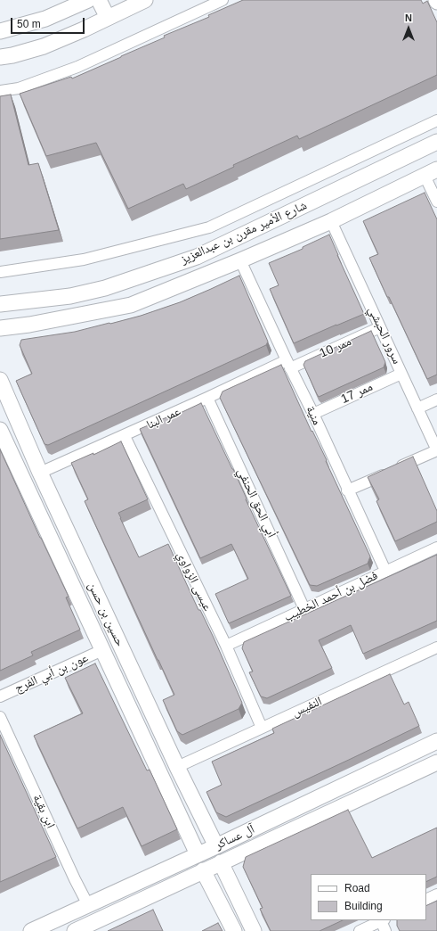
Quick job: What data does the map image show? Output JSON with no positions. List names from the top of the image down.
{
  "streets": {
    "street": [
      "شارع الأمير مقرن بن عبدالعزيز",
      "سرور الحبشي",
      "ممر 10",
      "ممر 17",
      "منية",
      "عمر البنا",
      "أبي الحق الحنفي",
      "عيسى الزواوي",
      "فضل بن أحمد الخطيب",
      "حسين بن حسن",
      "عون بن أبي الفرج",
      "النفيس",
      "ابن بقية",
      "آل عساكر"
    ]
  },
  "crossings": [
    ["شارع الأمير مقرن بن عبدالعزيز", "سرور الحبشي"],
    ["شارع الأمير مقرن بن عبدالعزيز", "منية"],
    ["سرور الحبشي", "ممر 10"],
    ["سرور الحبشي", "ممر 17"],
    ["ممر 10", "منية"],
    ["ممر 10", "عمر البنا"],
    ["ممر 17", "منية"],
    ["منية", "عمر البنا"],
    ["منية", "فضل بن أحمد الخطيب"],
    ["عمر البنا", "أبي الحق الحنفي"],
    ["عمر البنا", "عيسى الزواوي"],
    ["عمر البنا", "حسين بن حسن"],
    ["أبي الحق الحنفي", "فضل بن أحمد الخطيب"],
    ["عيسى الزواوي", "فضل بن أحمد الخطيب"],
    ["عيسى الزواوي", "النفيس"],
    ["حسين بن حسن", "عون بن أبي الفرج"],
    ["حسين بن حسن", "النفيس"],
    ["حسين بن حسن", "آل عساكر"],
    ["ابن بقية", "آل عساكر"]
  ],
  "legend": ["Road", "Building"],
  "scale_bar": "50 m",
  "north": "top"
}
